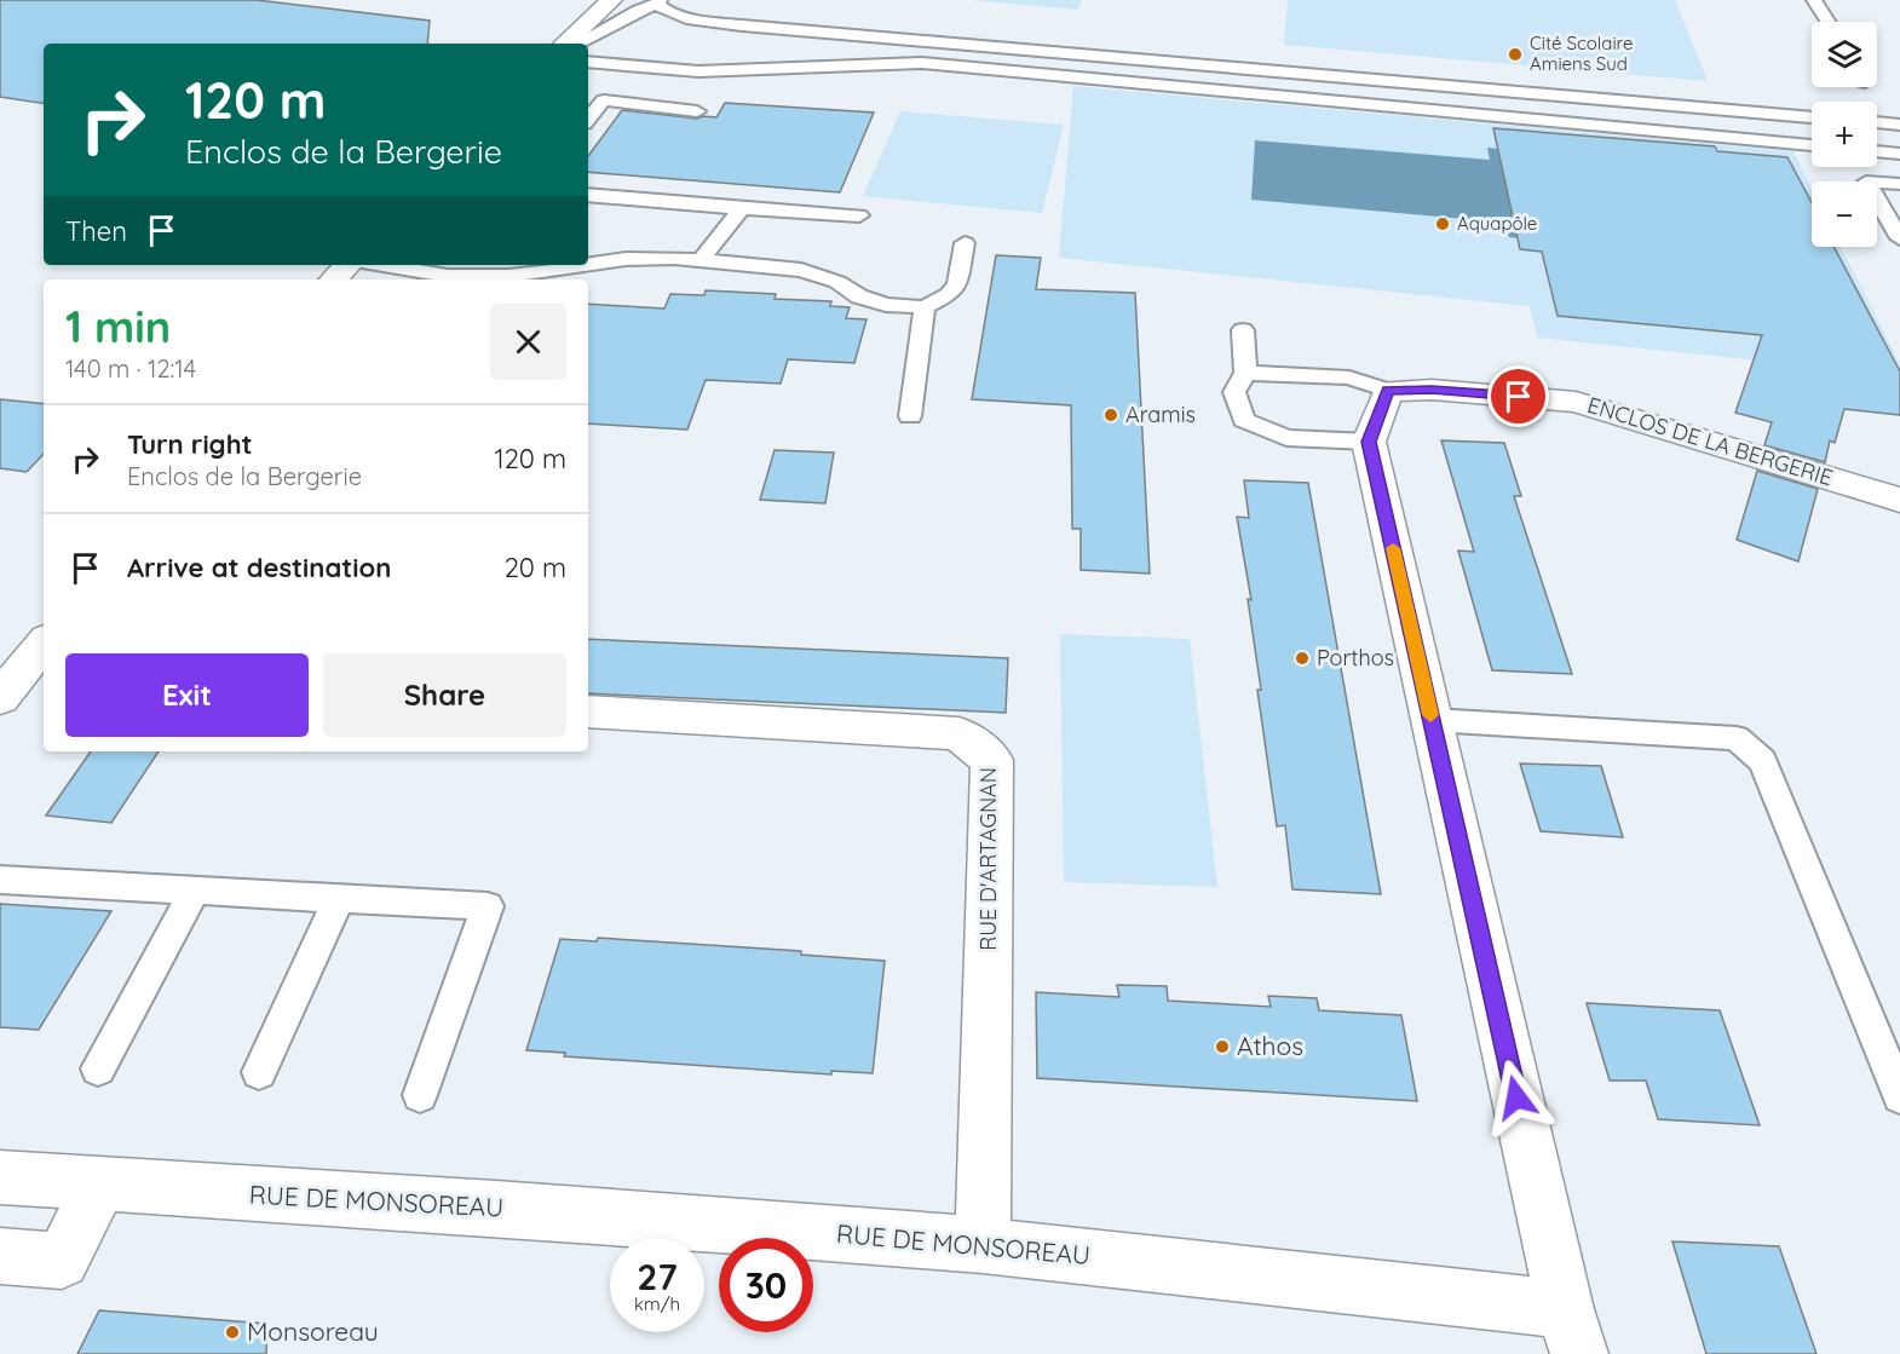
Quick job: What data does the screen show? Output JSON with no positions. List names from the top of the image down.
{
  "streets": {
    "street": ["ENCLOS DE LA BERGERIE", "RUE D'ARTAGNAN", "RUE DE MONSOREAU"]
  },
  "crossings": [
    ["RUE D'ARTAGNAN", "RUE DE MONSOREAU"]
  ],
  "places": [
    "Cité Scolaire Amiens Sud",
    "Aquapôle",
    "Aramis",
    "Porthos",
    "Athos",
    "Monsoreau"
  ],
  "page": {
    "map_buttons": ["+", "−"],
    "turn": ["120 m", "Enclos de la Bergerie"],
    "then": "Then",
    "heading": ["1 min", "140 m · 12:14"],
    "list": [
      {
        "name": "Turn right",
        "note": "Enclos de la Bergerie",
        "value": "120 m"
      },
      {
        "name": "Arrive at destination",
        "value": "20 m"
      }
    ],
    "buttons": ["Exit", "Share"],
    "speed": "27 km/h",
    "limit": "30"
  }
}
